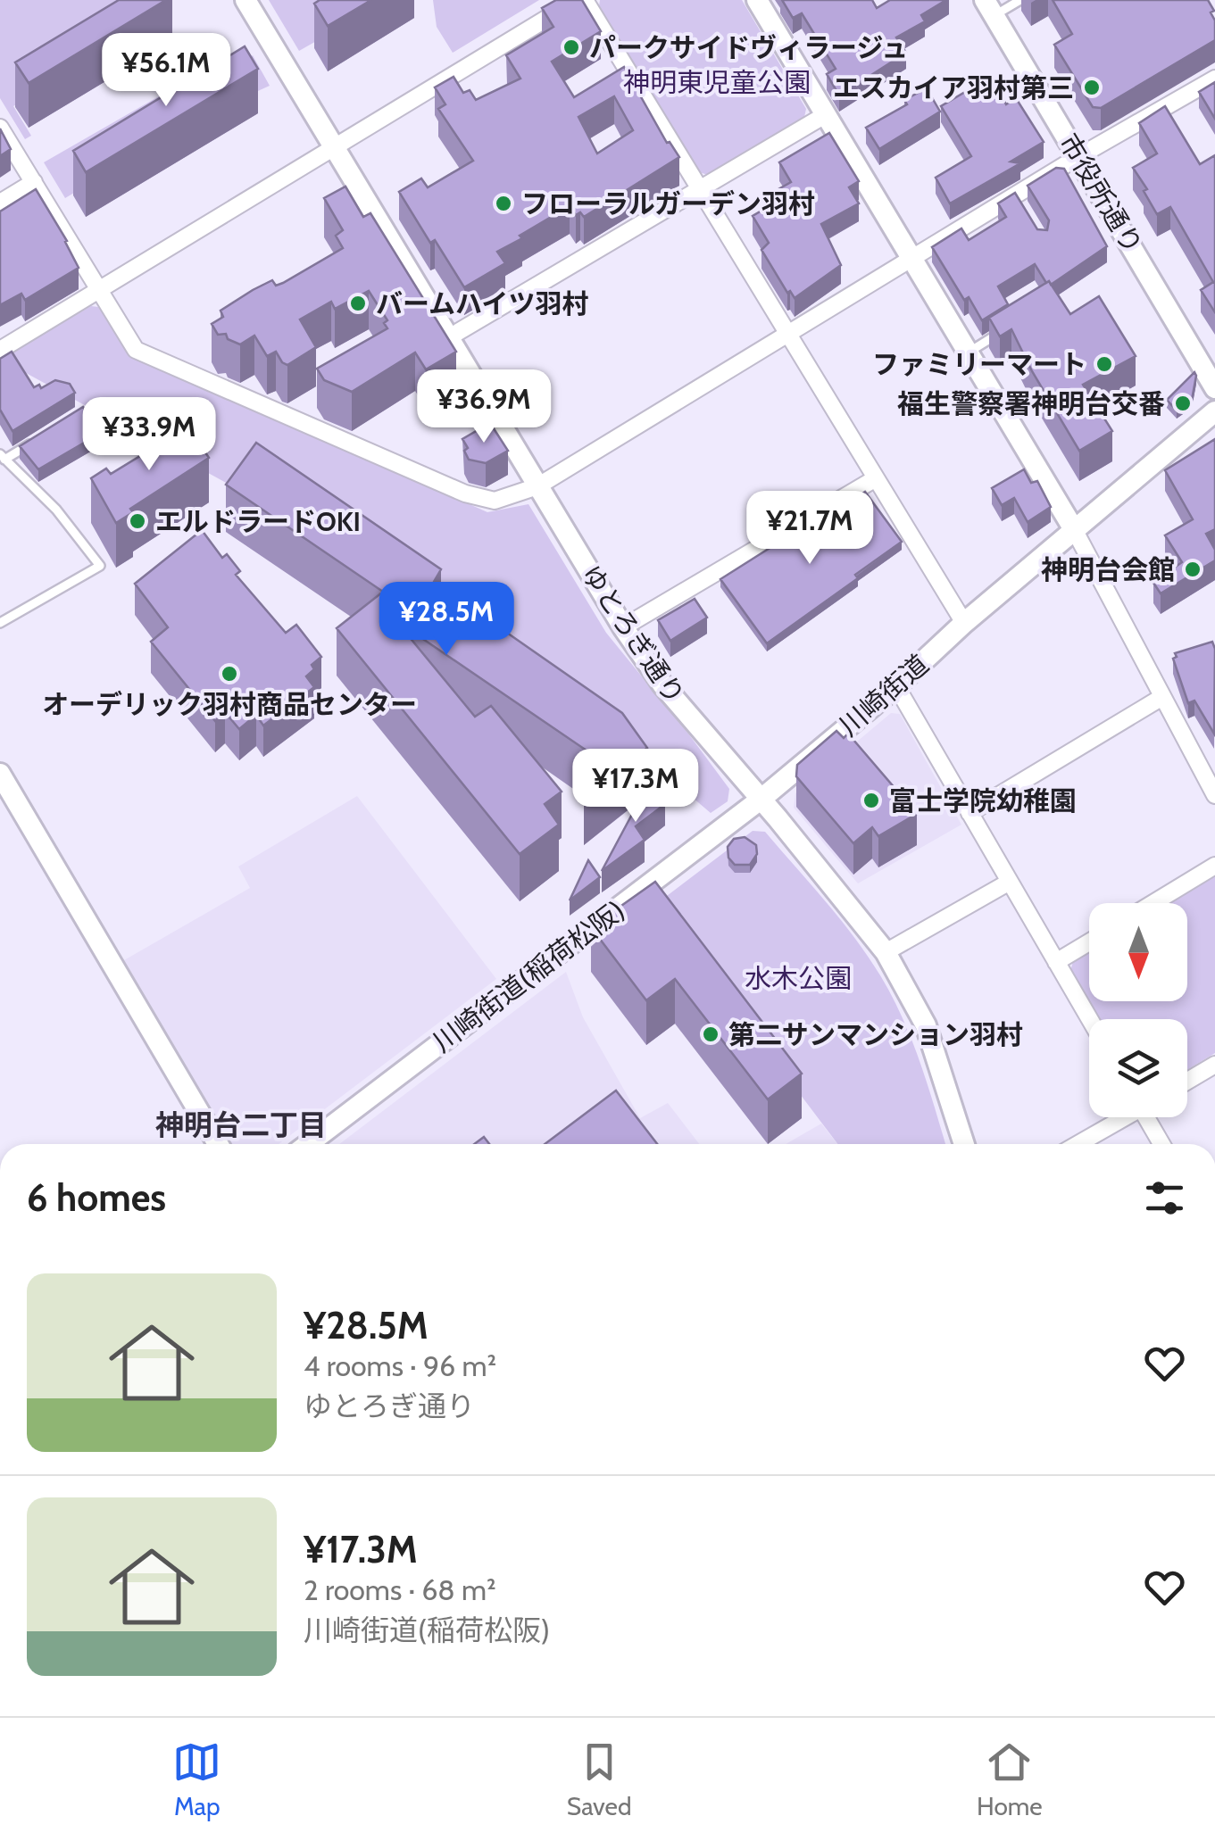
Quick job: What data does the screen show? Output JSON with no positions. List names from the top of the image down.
{
  "streets": {
    "street": [
      "市役所通り",
      "ゆとろぎ通り",
      "川崎街道",
      "川崎街道(稲荷松阪)"
    ]
  },
  "crossings": [
    ["ゆとろぎ通り", "川崎街道"],
    ["ゆとろぎ通り", "川崎街道(稲荷松阪)"],
    ["川崎街道", "川崎街道(稲荷松阪)"]
  ],
  "districts": ["神明台二丁目"],
  "parks": ["神明東児童公園", "水木公園"],
  "places": [
    "パークサイドヴィラージュ",
    "エスカイア羽村第三",
    "フローラルガーデン羽村",
    "バームハイツ羽村",
    "ファミリーマート",
    "福生警察署神明台交番",
    "エルドラードOKI",
    "神明台会館",
    "オーデリック羽村商品センター",
    "富士学院幼稚園",
    "第二サンマンション羽村"
  ],
  "north": "bottom",
  "page": {
    "price": [
      "¥56.1M",
      "¥36.9M",
      "¥33.9M",
      "¥21.7M",
      "¥28.5M",
      "¥17.3M"
    ],
    "heading": "6 homes",
    "list": [
      {
        "name": "¥28.5M",
        "note": "4 rooms · 96 m² · ゆとろぎ通り"
      },
      {
        "name": "¥17.3M",
        "note": "2 rooms · 68 m² · 川崎街道(稲荷松阪)"
      }
    ],
    "tabs": ["Map", "Saved", "Home"]
  }
}
